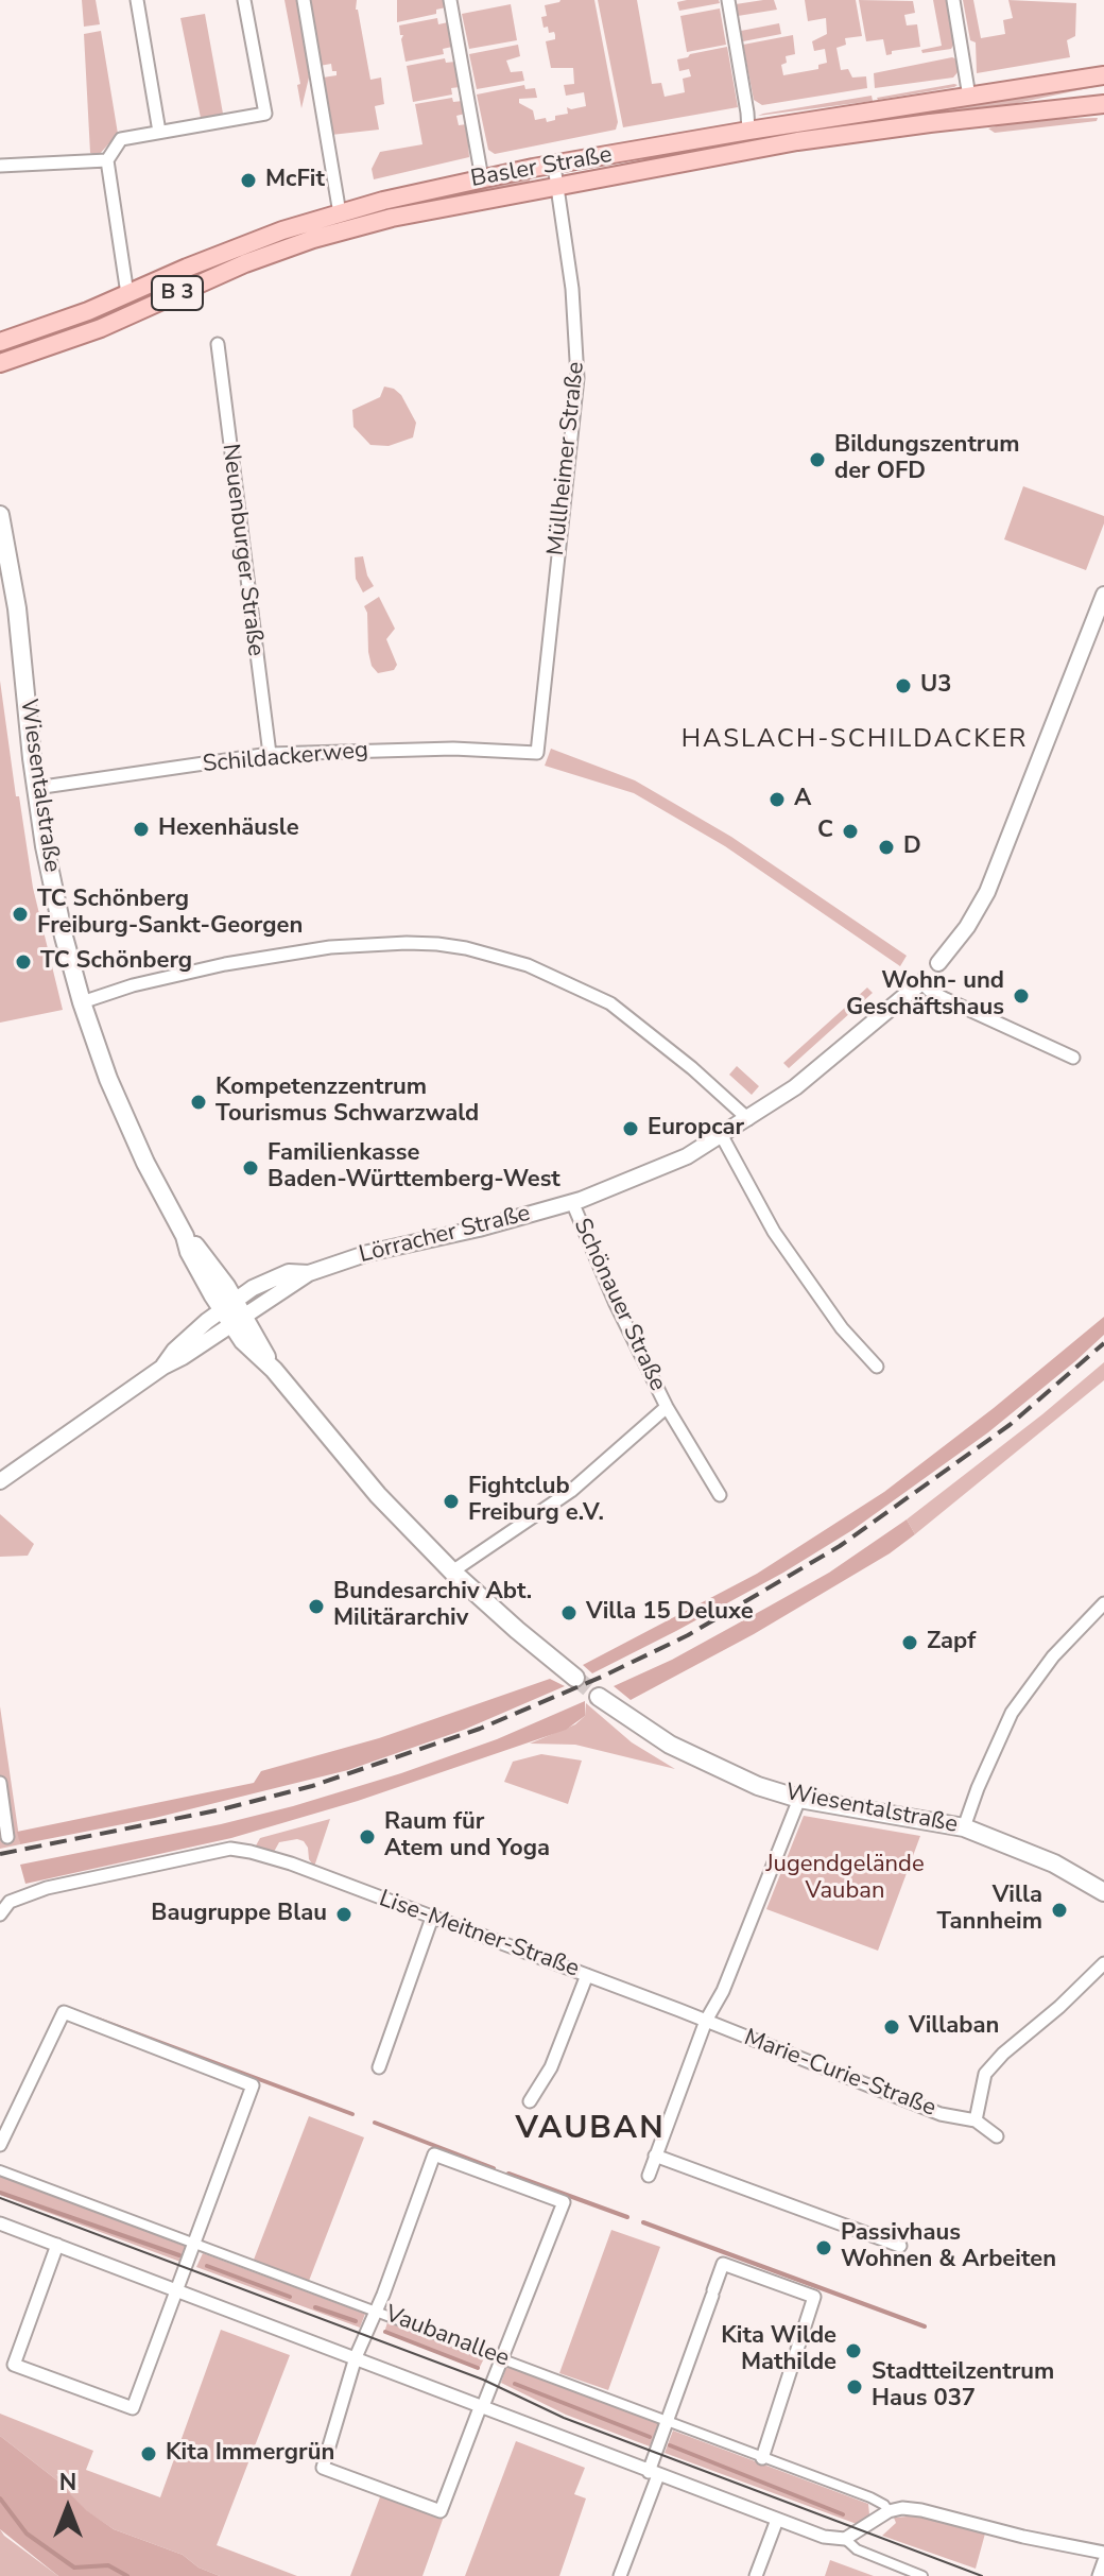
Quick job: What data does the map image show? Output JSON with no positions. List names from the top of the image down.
{
  "streets": {
    "main road": ["Basler Straße", "B 3", "Wiesentalstraße"],
    "street": [
      "Müllheimer Straße",
      "Neuenburger Straße",
      "Schildackerweg",
      "Lörracher Straße",
      "Schönauer Straße",
      "Lise-Meitner-Straße",
      "Marie-Curie-Straße",
      "Vaubanallee"
    ]
  },
  "crossings": [
    ["Basler Straße", "Müllheimer Straße"],
    ["Müllheimer Straße", "Schildackerweg"],
    ["Neuenburger Straße", "Schildackerweg"],
    ["Schildackerweg", "Wiesentalstraße"],
    ["Wiesentalstraße", "Lörracher Straße"],
    ["Wiesentalstraße", "Schönauer Straße"],
    ["Lörracher Straße", "Schönauer Straße"],
    ["Lise-Meitner-Straße", "Marie-Curie-Straße"]
  ],
  "districts": ["HASLACH-SCHILDACKER", "VAUBAN"],
  "parks": ["Jugendgelände Vauban"],
  "places": [
    "McFit",
    "Bildungszentrum der OFD",
    "U3",
    "A",
    "Hexenhäusle",
    "C",
    "D",
    "TC Schönberg Freiburg-Sankt-Georgen",
    "TC Schönberg",
    "Wohn- und Geschäftshaus",
    "Kompetenzzentrum Tourismus Schwarzwald",
    "Europcar",
    "Familienkasse Baden-Württemberg-West",
    "Fightclub Freiburg e.V.",
    "Bundesarchiv Abt. Militärarchiv",
    "Villa 15 Deluxe",
    "Zapf",
    "Raum für Atem und Yoga",
    "Villa Tannheim",
    "Baugruppe Blau",
    "Villaban",
    "Passivhaus Wohnen & Arbeiten",
    "Kita Wilde Mathilde",
    "Stadtteilzentrum Haus 037",
    "Kita Immergrün"
  ],
  "north": "top"
}
